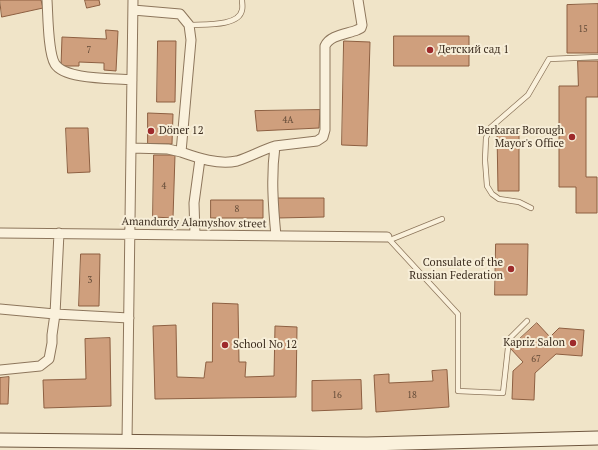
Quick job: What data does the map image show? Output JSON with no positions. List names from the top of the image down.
{
  "streets": {
    "street": ["Amandurdy Alamyshov street"]
  },
  "places": [
    "Детский сад 1",
    "Döner 12",
    "Berkarar Borough Mayor's Office",
    "Consulate of the Russian Federation",
    "Kapriz Salon",
    "School No 12"
  ],
  "house_numbers": [
    "15",
    "7",
    "4A",
    "4",
    "8",
    "3",
    "67",
    "16",
    "18"
  ]
}
